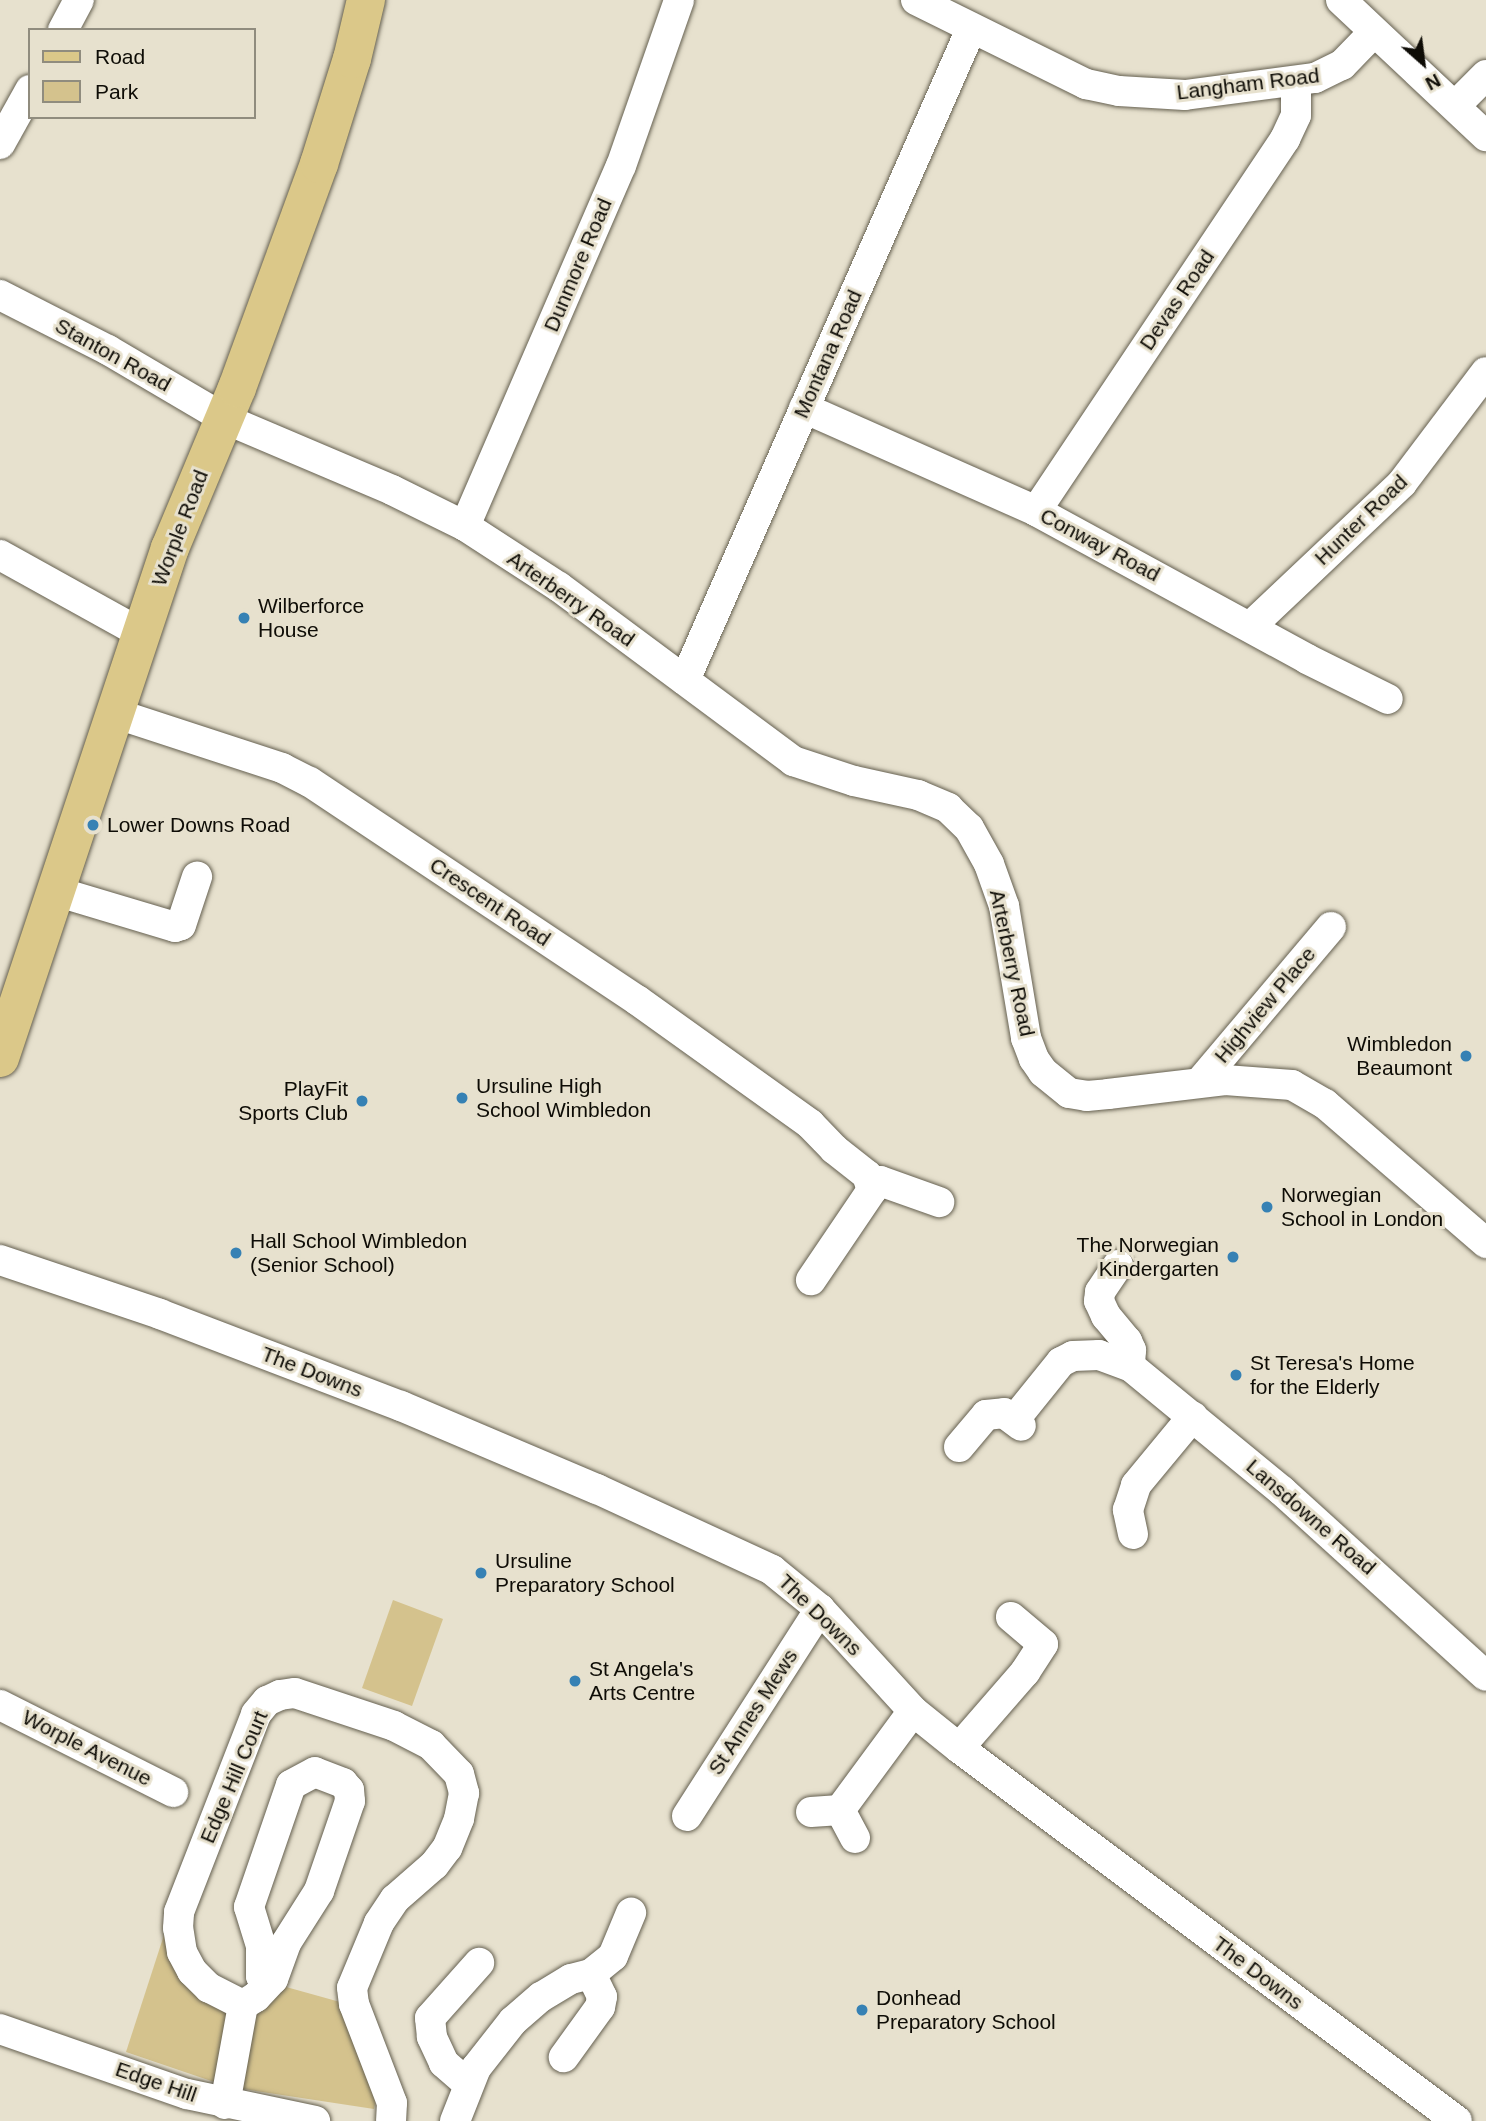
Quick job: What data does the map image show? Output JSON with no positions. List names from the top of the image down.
{
  "streets": {
    "main road": ["Worple Road"],
    "street": [
      "Langham Road",
      "Dunmore Road",
      "Devas Road",
      "Montana Road",
      "Stanton Road",
      "Hunter Road",
      "Conway Road",
      "Arterberry Road",
      "Crescent Road",
      "Highview Place",
      "The Downs",
      "Lansdowne Road",
      "St Annes Mews",
      "Worple Avenue",
      "Edge Hill Court",
      "Edge Hill"
    ]
  },
  "crossings": [
    ["Langham Road", "Devas Road"],
    ["Langham Road", "Montana Road"],
    ["Dunmore Road", "Arterberry Road"],
    ["Devas Road", "Conway Road"],
    ["Montana Road", "Conway Road"],
    ["Montana Road", "Arterberry Road"],
    ["Stanton Road", "Worple Road"],
    ["Stanton Road", "Arterberry Road"],
    ["Hunter Road", "Conway Road"],
    ["Worple Road", "Arterberry Road"],
    ["Worple Road", "Crescent Road"],
    ["Arterberry Road", "Highview Place"],
    ["The Downs", "St Annes Mews"]
  ],
  "places": [
    "Wilberforce House",
    "Lower Downs Road",
    "Wimbledon Beaumont",
    "Ursuline High School Wimbledon",
    "PlayFit Sports Club",
    "Norwegian School in London",
    "Hall School Wimbledon (Senior School)",
    "The Norwegian Kindergarten",
    "St Teresa's Home for the Elderly",
    "Ursuline Preparatory School",
    "St Angela's Arts Centre",
    "Donhead Preparatory School"
  ],
  "legend": ["Road", "Park"],
  "north": "bottom right"
}
